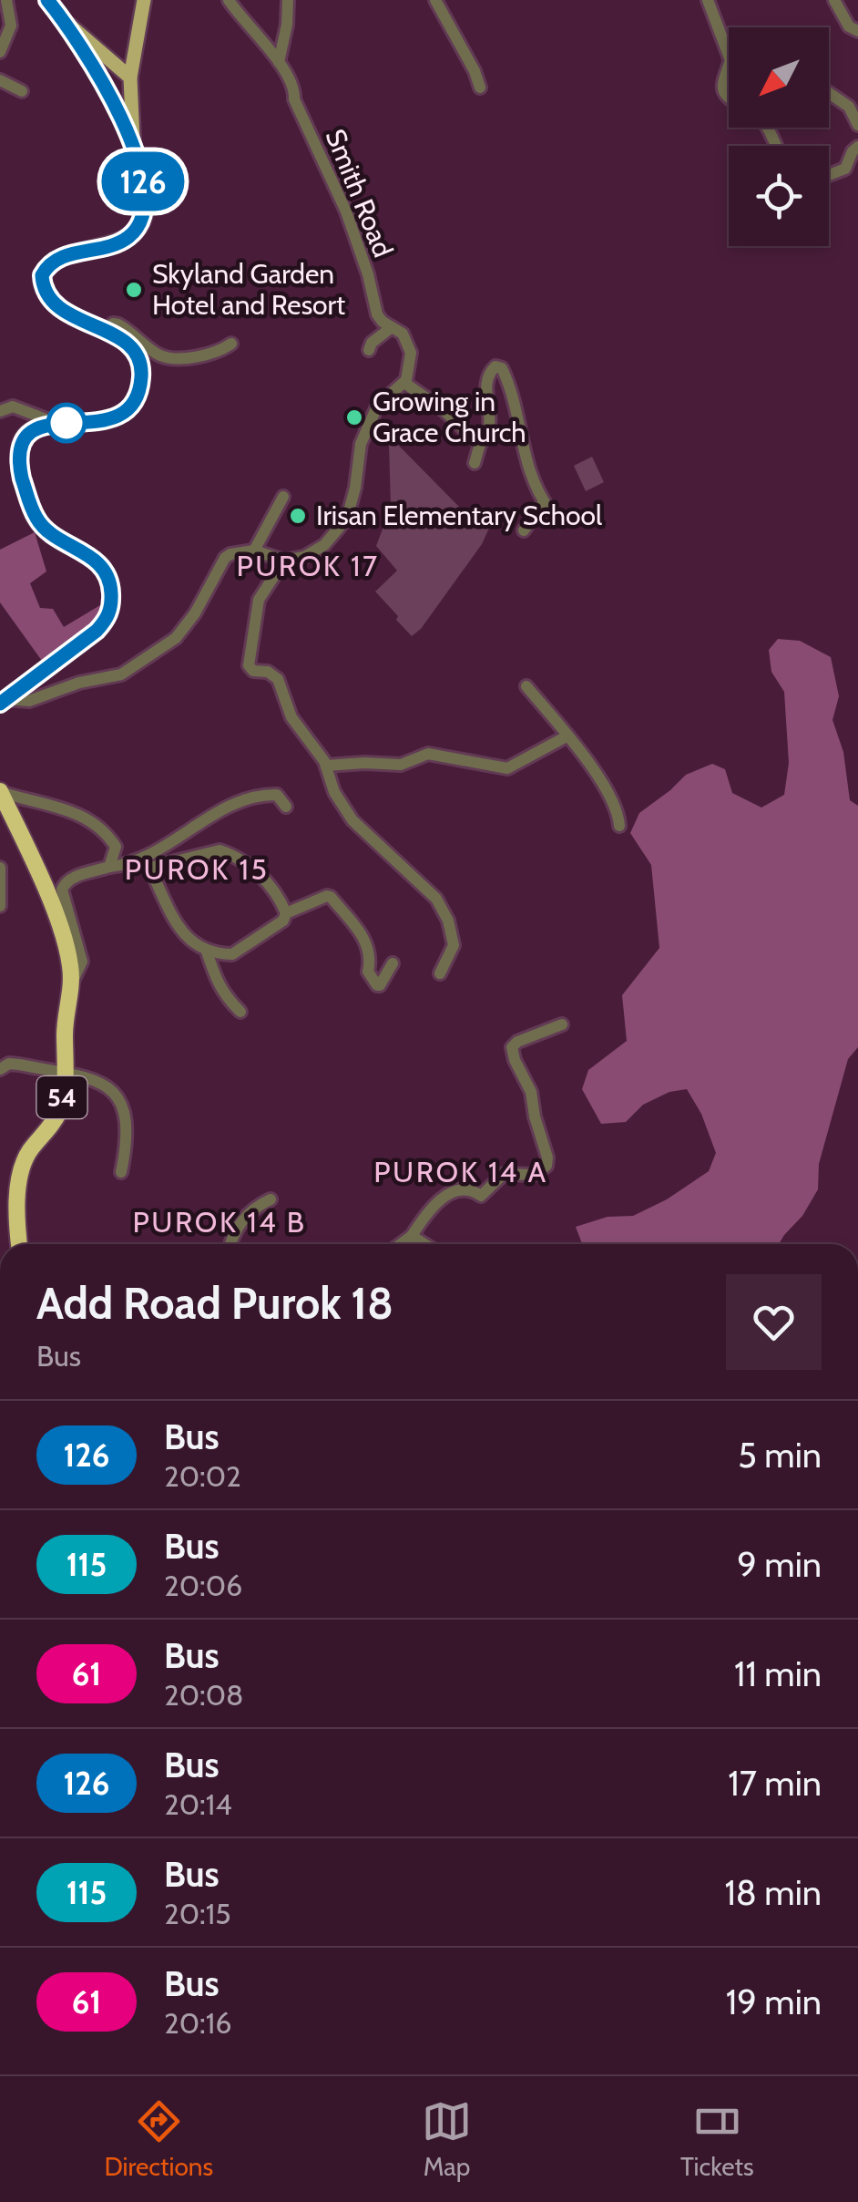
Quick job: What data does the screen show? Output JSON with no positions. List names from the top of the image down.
{
  "streets": {
    "highway": ["54"],
    "street": ["Smith Road"]
  },
  "districts": [
    "PUROK 17",
    "PUROK 15",
    "PUROK 14 A",
    "PUROK 14 B"
  ],
  "places": ["Skyland Garden Hotel and Resort", "Growing in Grace Church", "Irisan Elementary School"],
  "lines": ["bus line 126"],
  "north": "bottom left",
  "page": {
    "on_map": "126",
    "heading": ["Add Road Purok 18", "Bus"],
    "list": [
      {
        "mark": "126",
        "name": "Bus",
        "note": "20:02",
        "value": "5 min"
      },
      {
        "mark": "115",
        "name": "Bus",
        "note": "20:06",
        "value": "9 min"
      },
      {
        "mark": "61",
        "name": "Bus",
        "note": "20:08",
        "value": "11 min"
      },
      {
        "mark": "126",
        "name": "Bus",
        "note": "20:14",
        "value": "17 min"
      },
      {
        "mark": "115",
        "name": "Bus",
        "note": "20:15",
        "value": "18 min"
      },
      {
        "mark": "61",
        "name": "Bus",
        "note": "20:16",
        "value": "19 min"
      }
    ],
    "tabs": ["Directions", "Map", "Tickets"]
  }
}
